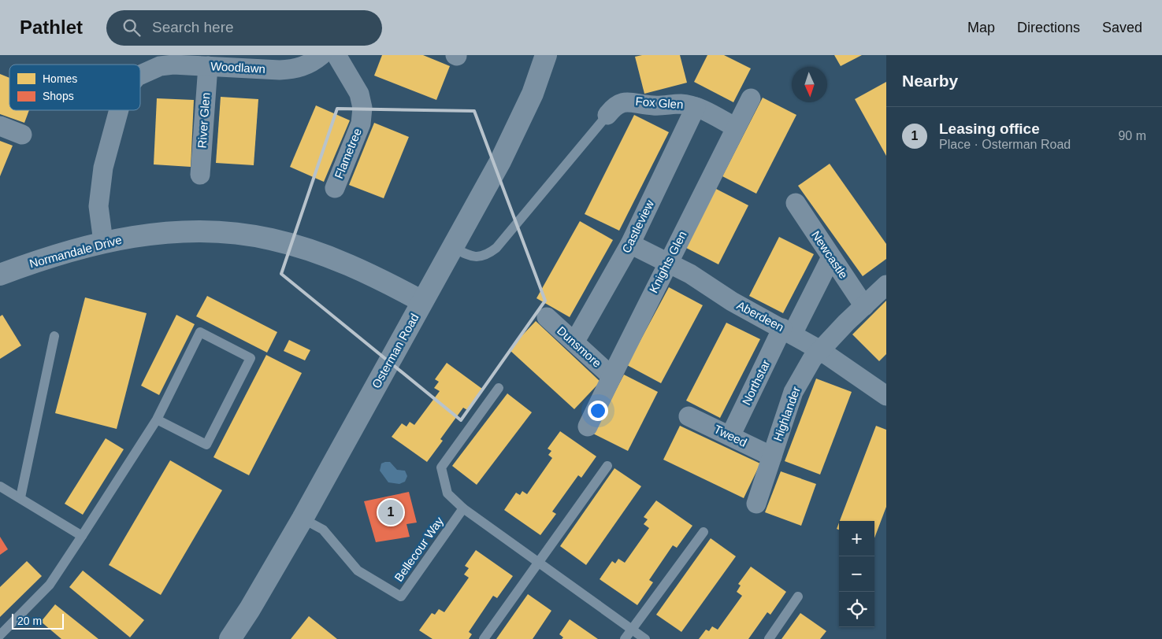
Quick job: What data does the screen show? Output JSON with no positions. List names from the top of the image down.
{
  "streets": {
    "street": [
      "Woodlawn",
      "Fox Glen",
      "River Glen",
      "Flametree",
      "Castleview",
      "Normandale Drive",
      "Newcastle",
      "Knights Glen",
      "Aberdeen",
      "Dunsmore",
      "Osterman Road",
      "Northstar",
      "Highlander",
      "Tweed"
    ],
    "lane": ["Bellecour Way"]
  },
  "crossings": [
    ["Woodlawn", "River Glen"],
    ["Woodlawn", "Normandale Drive"],
    ["Fox Glen", "Castleview"],
    ["Fox Glen", "Knights Glen"],
    ["Castleview", "Aberdeen"],
    ["Castleview", "Dunsmore"],
    ["Normandale Drive", "Osterman Road"],
    ["Newcastle", "Northstar"],
    ["Newcastle", "Highlander"],
    ["Knights Glen", "Aberdeen"],
    ["Knights Glen", "Dunsmore"],
    ["Aberdeen", "Northstar"],
    ["Aberdeen", "Highlander"],
    ["Osterman Road", "Bellecour Way"],
    ["Northstar", "Tweed"],
    ["Highlander", "Tweed"]
  ],
  "legend": ["Homes", "Shops"],
  "scale_bar": "20 m",
  "north": "bottom",
  "page": {
    "header": "Pathlet",
    "search": "Search here",
    "nav": ["Map", "Directions", "Saved"],
    "heading": "Nearby",
    "list": [
      {
        "mark": "1",
        "name": "Leasing office",
        "note": "Place · Osterman Road",
        "value": "90 m"
      }
    ],
    "pins": "1",
    "map_buttons": ["+", "−"],
    "scale": "20 m"
  }
}
